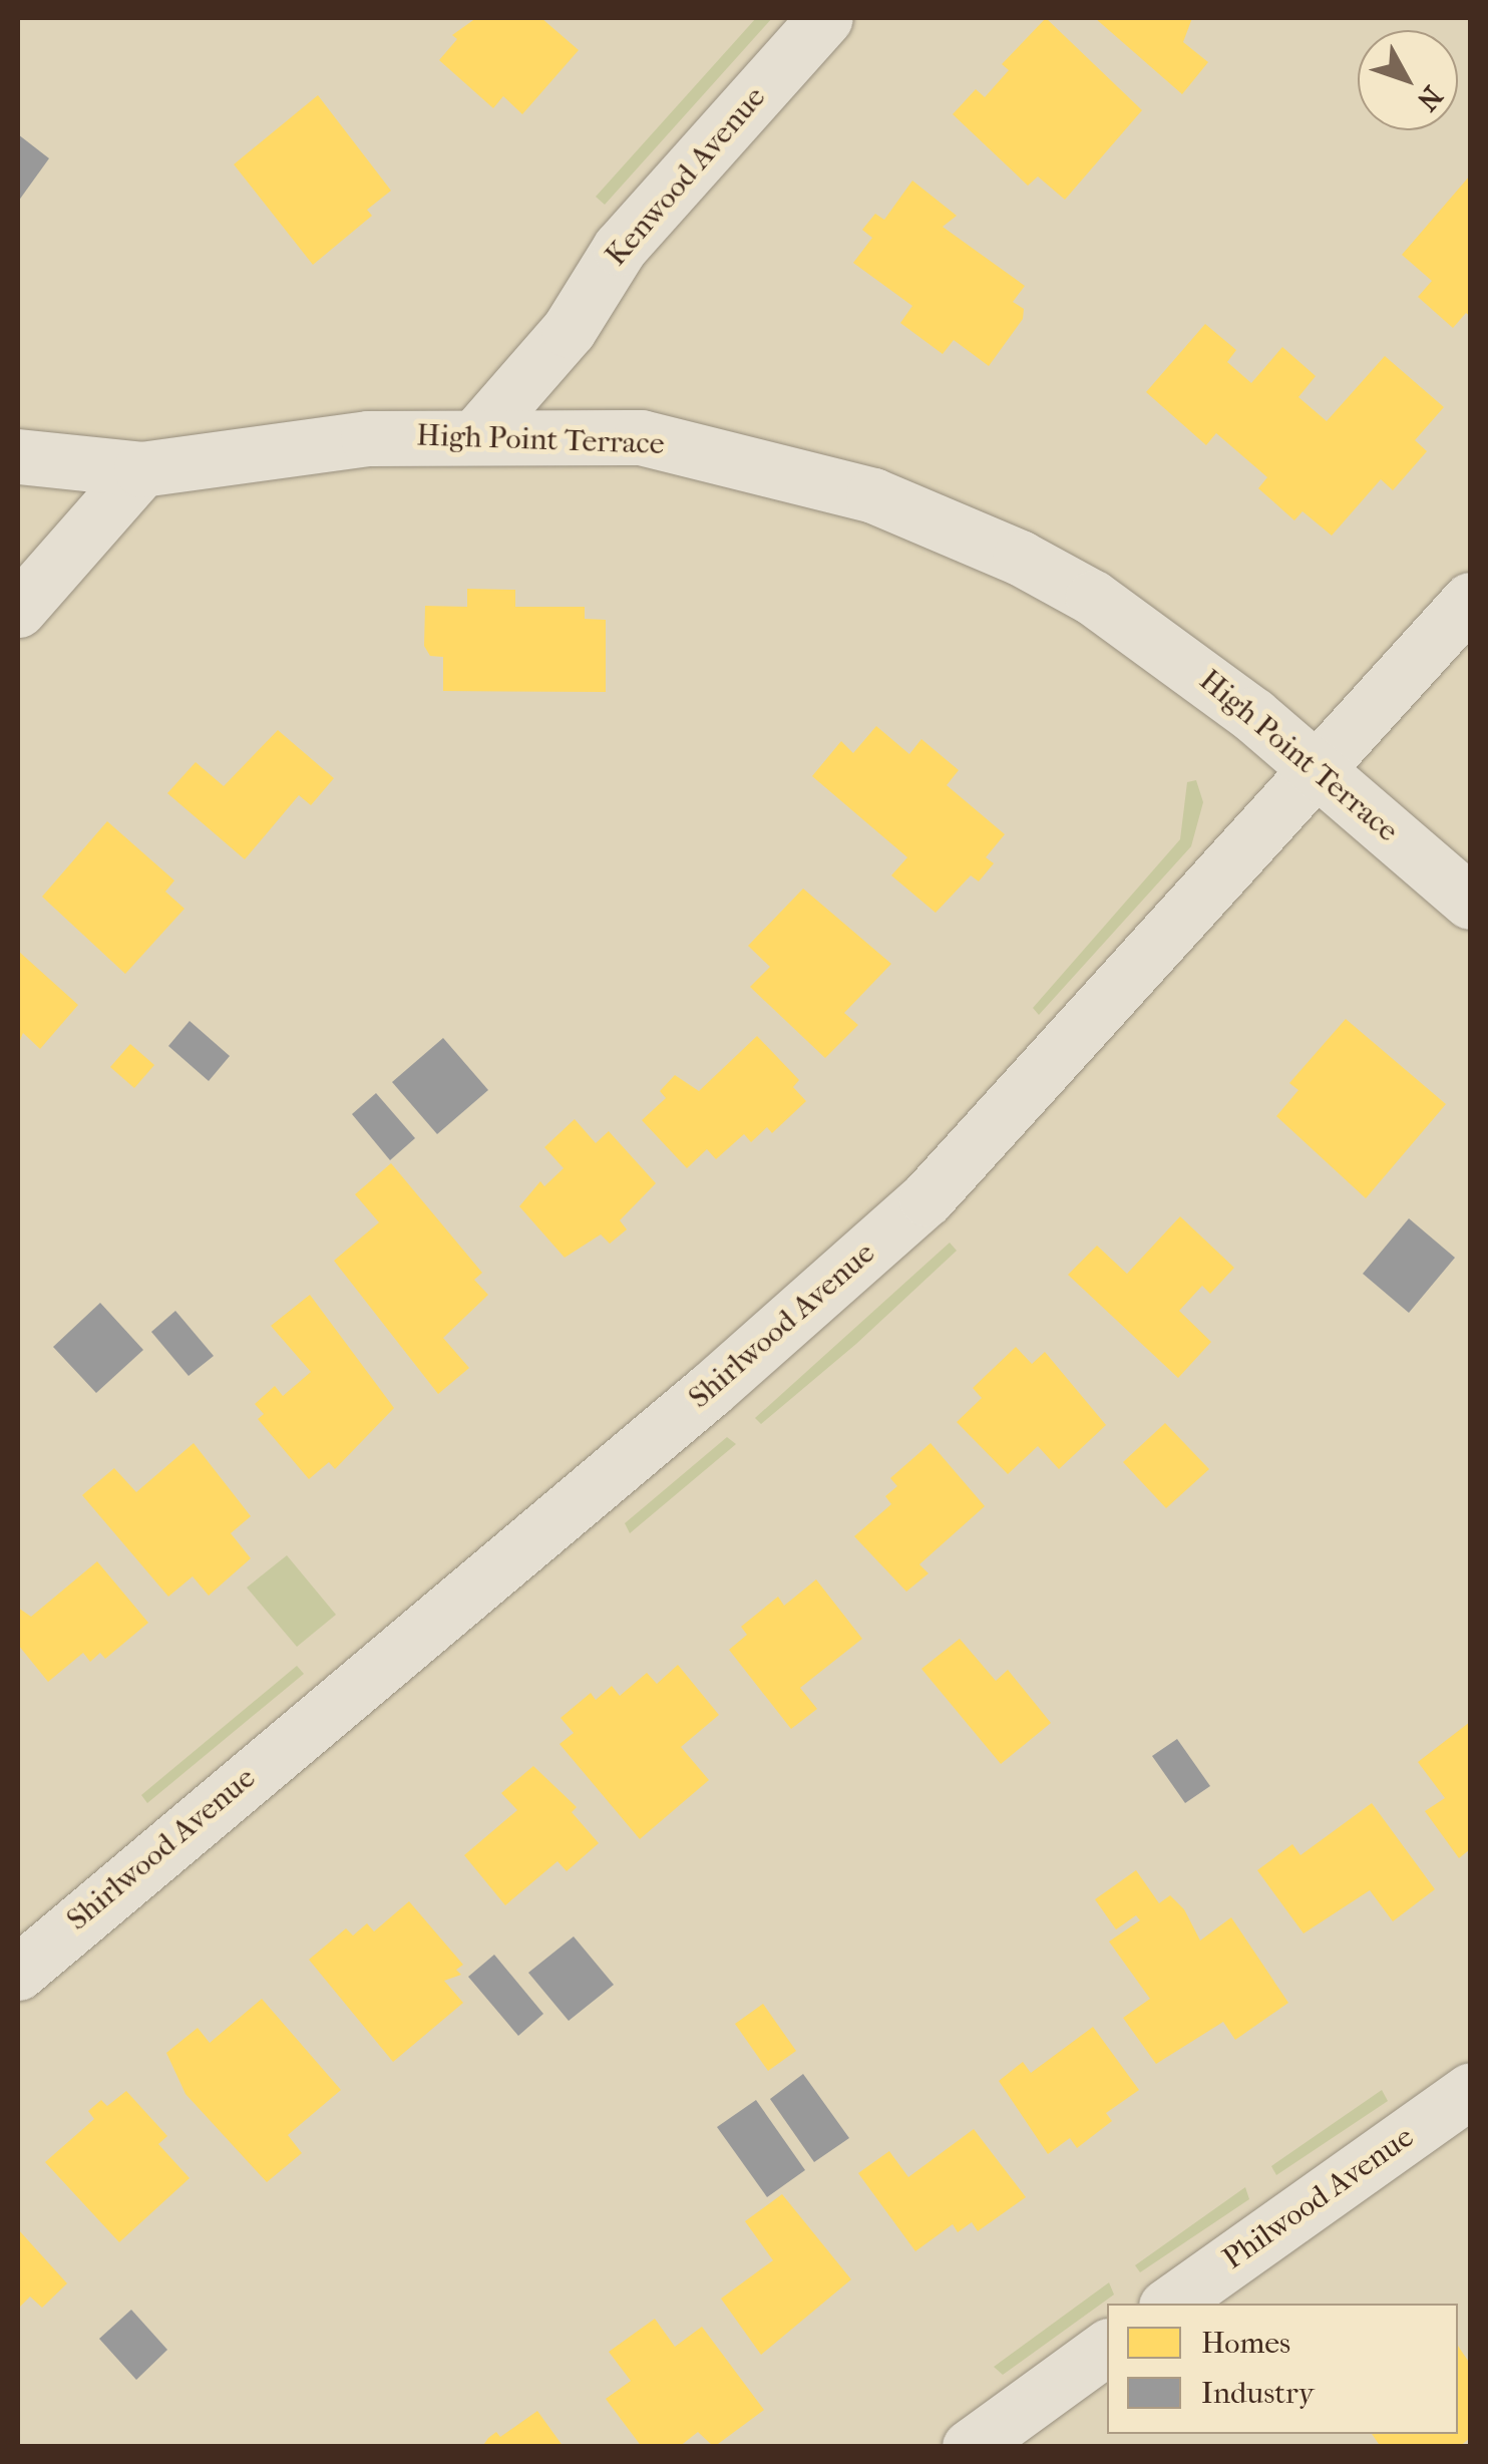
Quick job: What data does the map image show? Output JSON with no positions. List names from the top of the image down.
{
  "streets": {
    "street": [
      "Kenwood Avenue",
      "High Point Terrace",
      "Shirlwood Avenue",
      "Philwood Avenue"
    ]
  },
  "crossings": [
    ["Kenwood Avenue", "High Point Terrace"],
    ["High Point Terrace", "Shirlwood Avenue"]
  ],
  "legend": ["Homes", "Industry"],
  "north": "bottom right"
}
